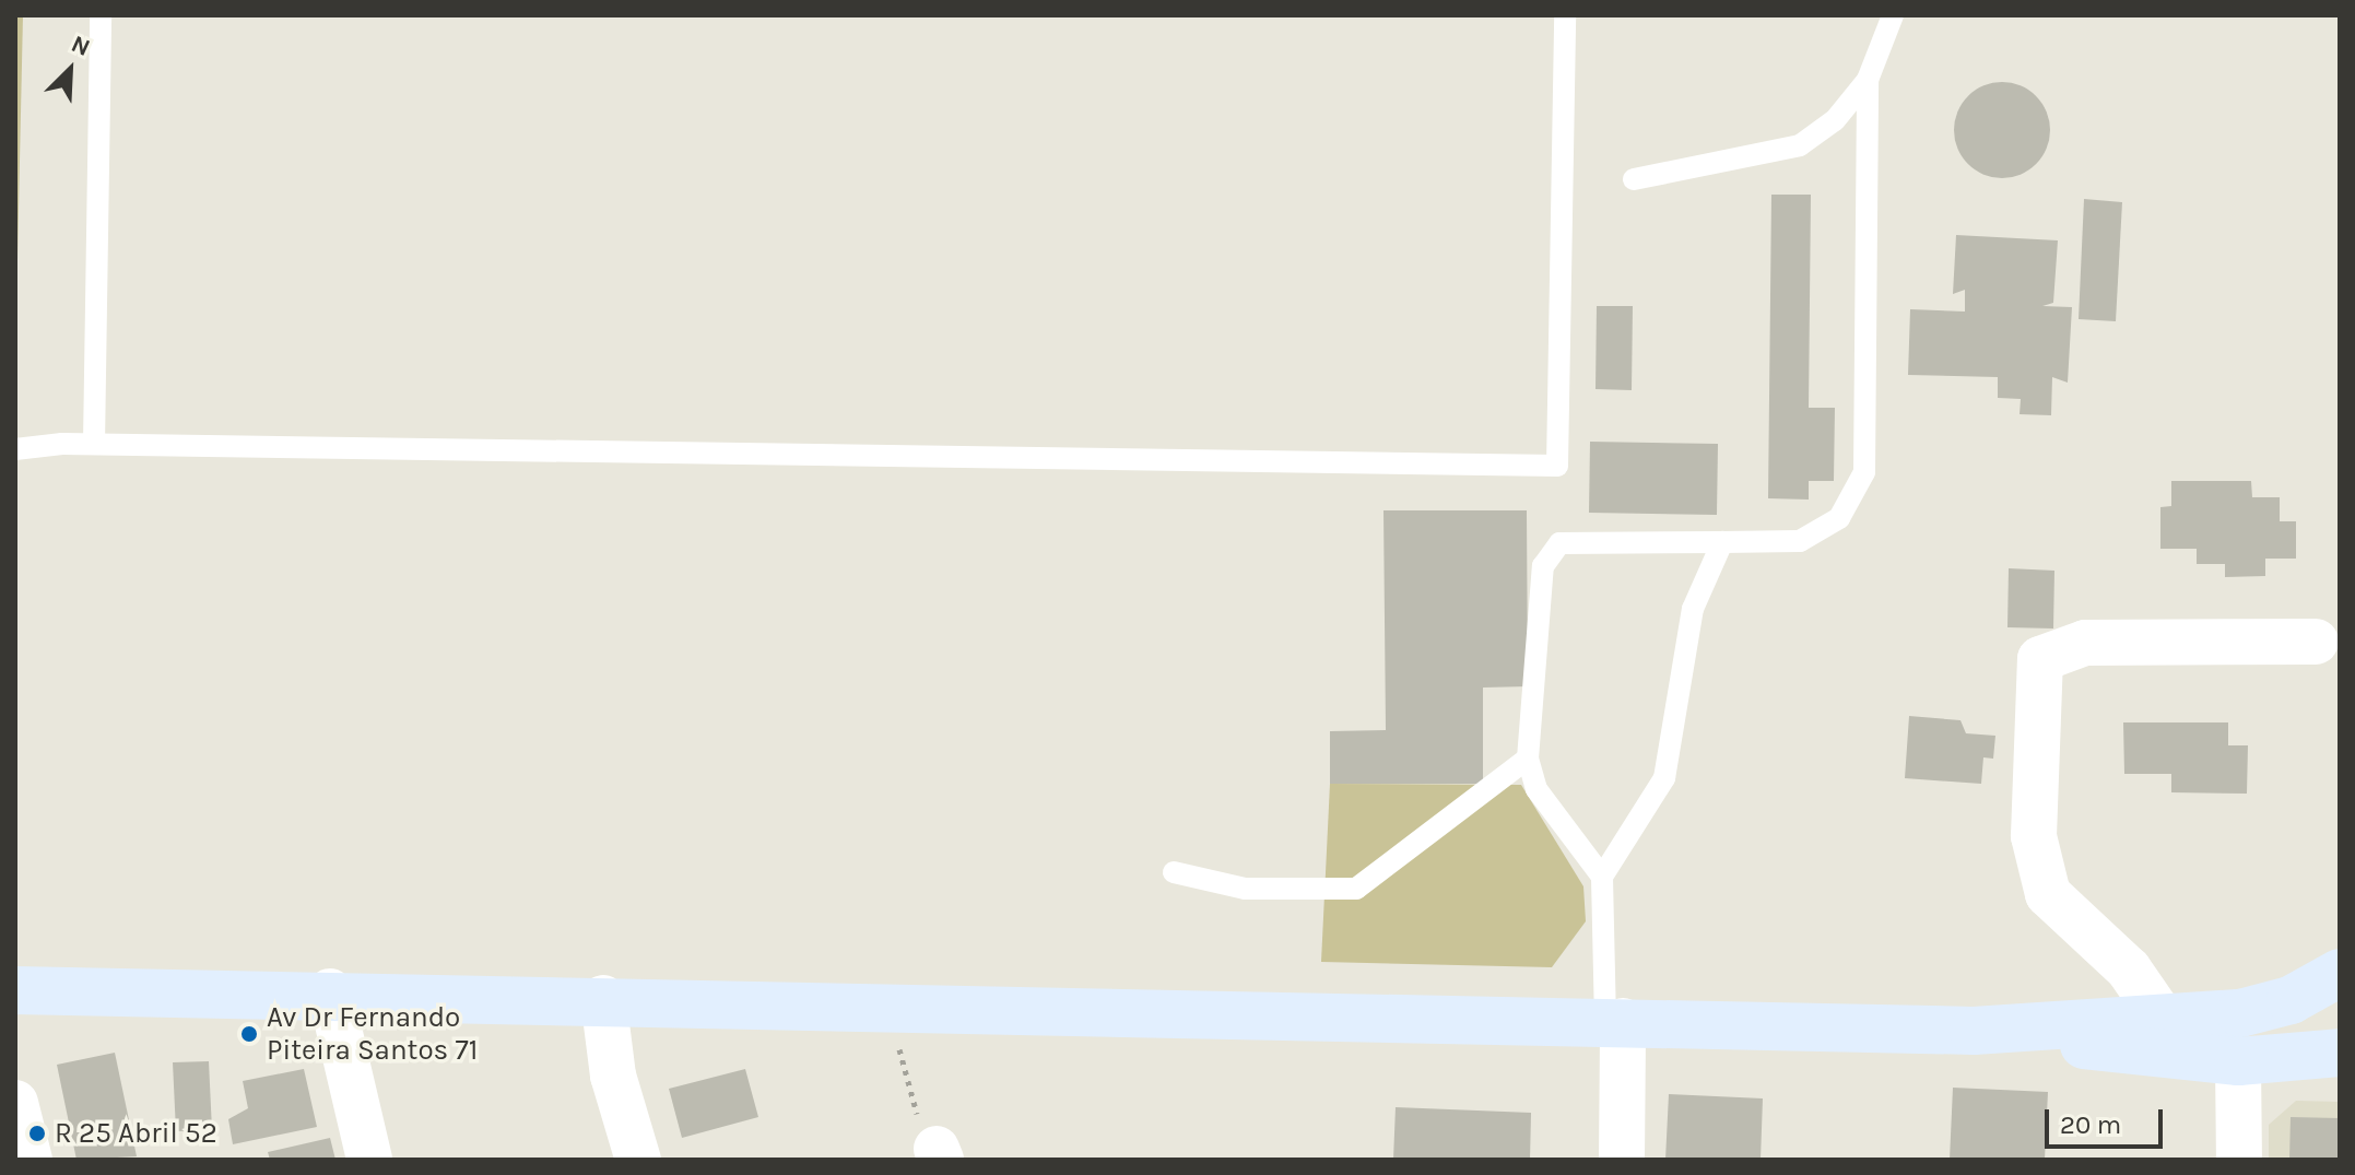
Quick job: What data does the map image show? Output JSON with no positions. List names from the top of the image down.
{
  "places": ["Av Dr Fernando Piteira Santos 71", "R 25 Abril 52"],
  "scale_bar": "20 m",
  "north": "top right"
}
